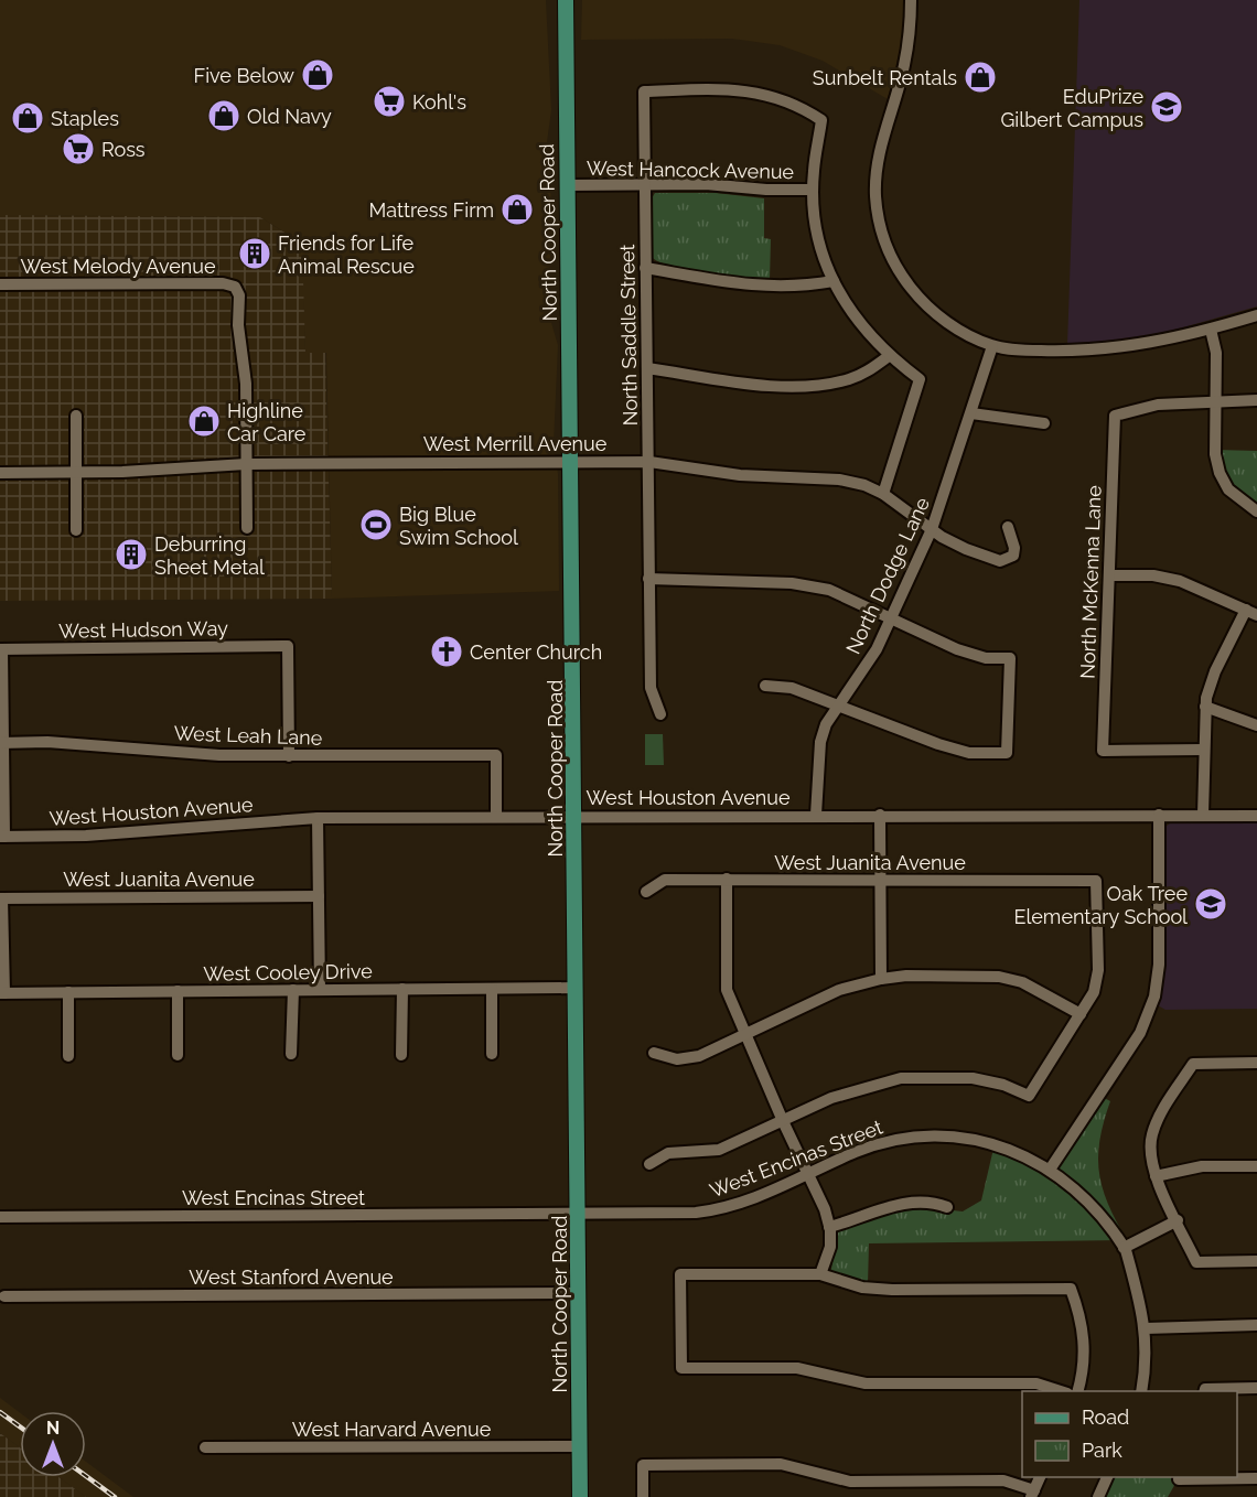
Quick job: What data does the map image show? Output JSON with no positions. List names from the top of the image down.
{
  "streets": {
    "main road": ["North Cooper Road"],
    "street": [
      "West Hancock Avenue",
      "West Melody Avenue",
      "North Saddle Street",
      "West Merrill Avenue",
      "North Dodge Lane",
      "North McKenna Lane",
      "West Hudson Way",
      "West Leah Lane",
      "West Houston Avenue",
      "West Juanita Avenue",
      "West Cooley Drive",
      "West Encinas Street",
      "West Stanford Avenue",
      "West Harvard Avenue"
    ]
  },
  "crossings": [
    ["West Hancock Avenue", "North Cooper Road"],
    ["West Hancock Avenue", "North Saddle Street"],
    ["North Cooper Road", "West Merrill Avenue"],
    ["North Cooper Road", "West Houston Avenue"],
    ["North Cooper Road", "West Cooley Drive"],
    ["North Cooper Road", "West Encinas Street"],
    ["North Cooper Road", "West Stanford Avenue"],
    ["North Cooper Road", "West Harvard Avenue"],
    ["West Melody Avenue", "West Merrill Avenue"],
    ["North Saddle Street", "West Merrill Avenue"],
    ["West Merrill Avenue", "North Dodge Lane"],
    ["North Dodge Lane", "West Houston Avenue"],
    ["West Hudson Way", "West Leah Lane"],
    ["West Leah Lane", "West Houston Avenue"]
  ],
  "places": {
    "shop": [
      "Five Below",
      "Sunbelt Rentals",
      "Old Navy",
      "Staples",
      "Mattress Firm",
      "Highline Car Care"
    ],
    "supermarket": ["Kohl's", "Ross"],
    "school or university": ["EduPrize Gilbert Campus", "Oak Tree Elementary School"],
    "building": ["Friends for Life Animal Rescue", "Deburring Sheet Metal"],
    "sports": ["Big Blue Swim School"],
    "church": ["Center Church"]
  },
  "legend": ["Road", "Park"],
  "north": "top"
}
